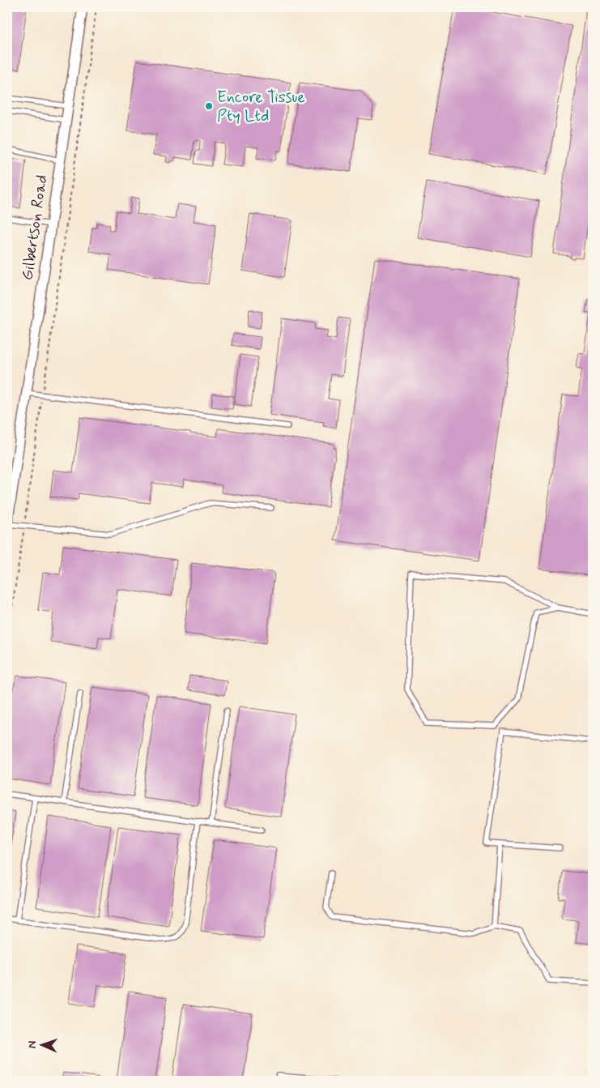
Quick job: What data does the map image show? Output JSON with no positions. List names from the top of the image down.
{
  "streets": {
    "street": ["Gilbertson Road"]
  },
  "places": ["Encore Tissue Pty Ltd"],
  "north": "left"
}
